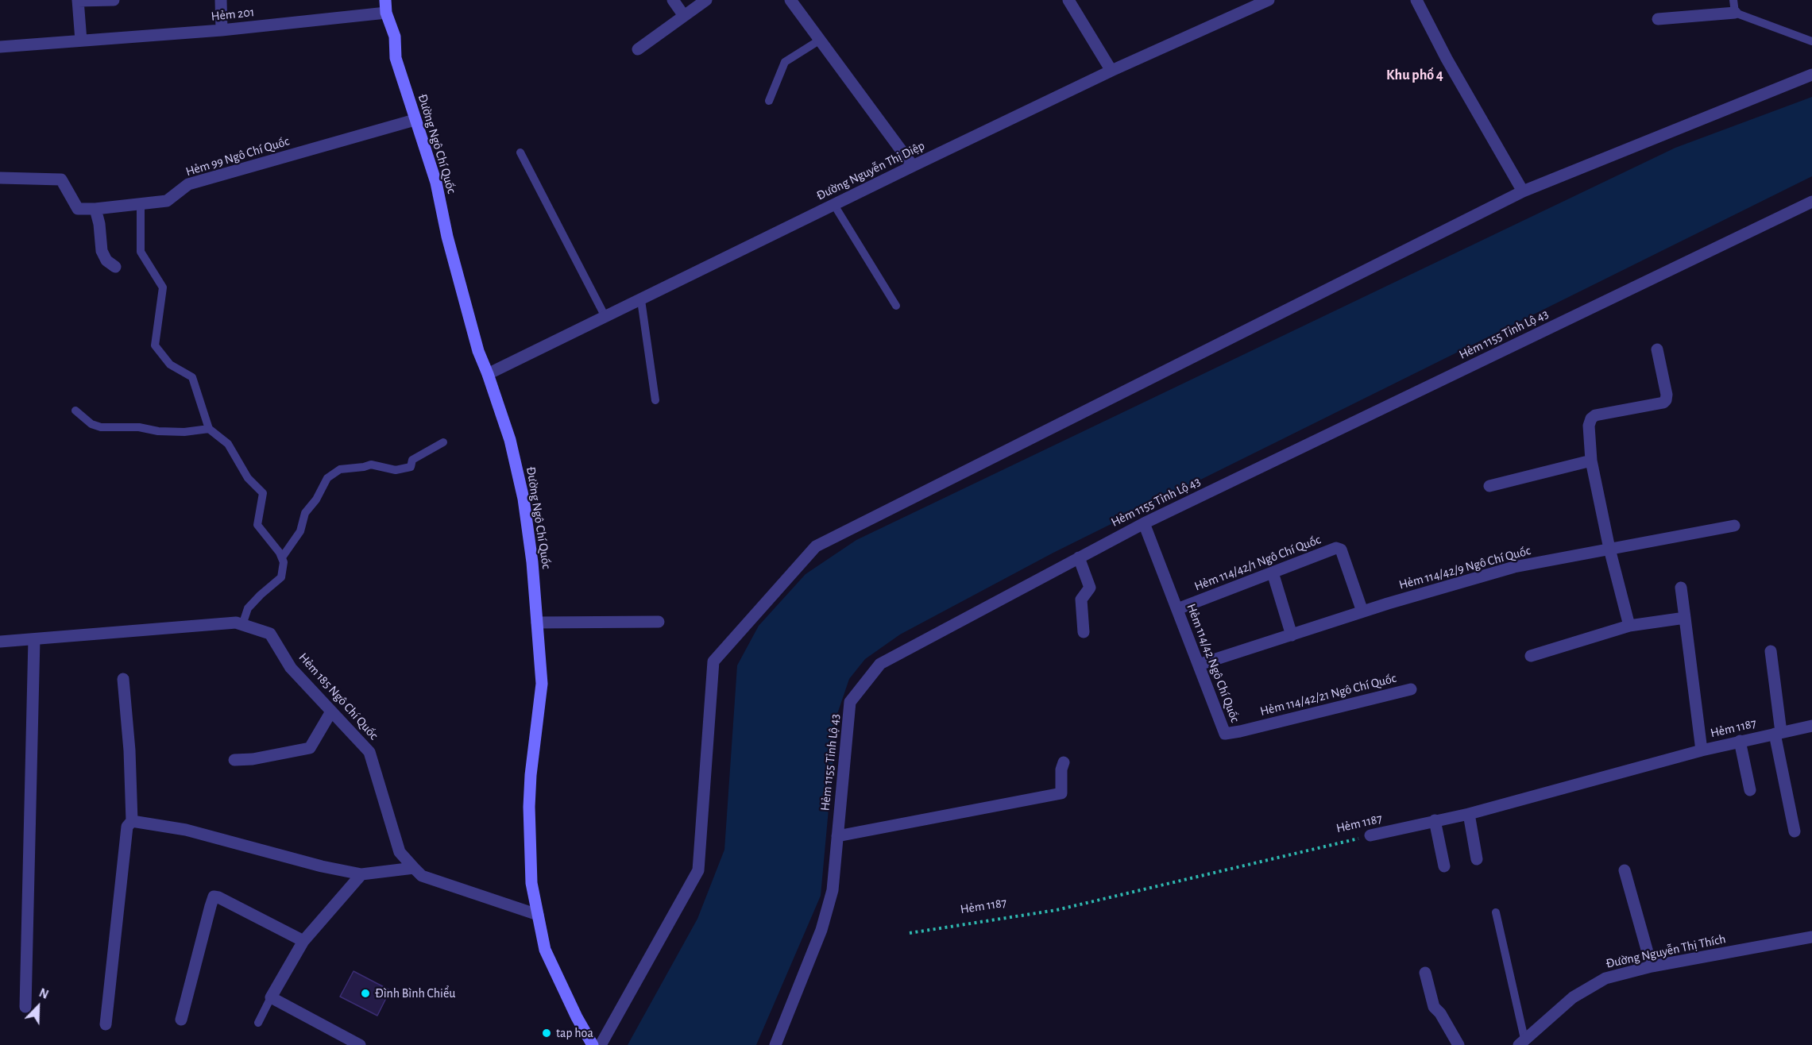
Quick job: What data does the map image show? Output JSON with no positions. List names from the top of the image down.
{
  "streets": {
    "main road": ["Đường Ngô Chí Quốc"],
    "street": [
      "Hẻm 201",
      "Hẻm 99 Ngô Chí Quốc",
      "Đường Nguyễn Thị Diệp",
      "Hẻm 1155 Tỉnh Lộ 43",
      "Hẻm 114/42/1 Ngô Chí Quốc",
      "Hẻm 114/42/9 Ngô Chí Quốc",
      "Hẻm 114/42 Ngô Chí Quốc",
      "Hẻm 114/42/21 Ngô Chí Quốc",
      "Hẻm 185 Ngô Chí Quốc",
      "Hẻm 1187",
      "Đường Nguyễn Thị Thích"
    ]
  },
  "crossings": [
    ["Hẻm 201", "Đường Ngô Chí Quốc"],
    ["Đường Ngô Chí Quốc", "Hẻm 99 Ngô Chí Quốc"],
    ["Đường Ngô Chí Quốc", "Đường Nguyễn Thị Diệp"],
    ["Đường Ngô Chí Quốc", "Hẻm 185 Ngô Chí Quốc"],
    ["Hẻm 1155 Tỉnh Lộ 43", "Hẻm 114/42 Ngô Chí Quốc"],
    ["Hẻm 114/42/1 Ngô Chí Quốc", "Hẻm 114/42/9 Ngô Chí Quốc"],
    ["Hẻm 114/42/1 Ngô Chí Quốc", "Hẻm 114/42 Ngô Chí Quốc"],
    ["Hẻm 114/42/9 Ngô Chí Quốc", "Hẻm 114/42 Ngô Chí Quốc"],
    ["Hẻm 114/42 Ngô Chí Quốc", "Hẻm 114/42/21 Ngô Chí Quốc"]
  ],
  "districts": ["Khu phố 4"],
  "places": ["Đình Bình Chiểu", "tap hoa"],
  "north": "top right"
}
